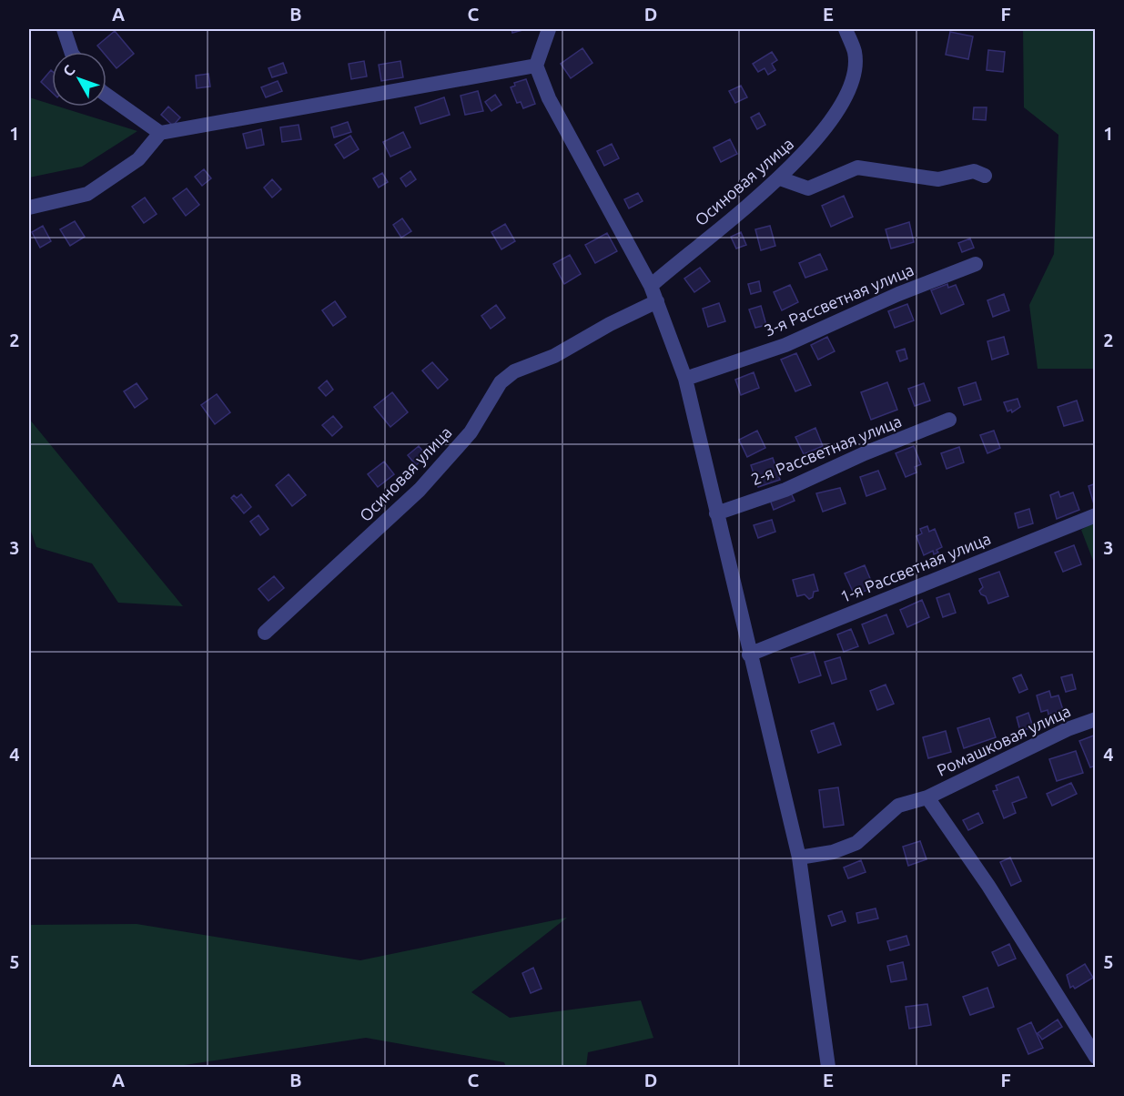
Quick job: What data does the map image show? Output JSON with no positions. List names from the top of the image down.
{
  "streets": {
    "street": [
      "Осиновая улица",
      "3-я Рассветная улица",
      "2-я Рассветная улица",
      "1-я Рассветная улица",
      "Ромашковая улица"
    ]
  },
  "north": "top left",
  "grid": {
    "columns": [
      "A",
      "B",
      "C",
      "D",
      "E",
      "F"
    ],
    "rows": [
      "1",
      "2",
      "3",
      "4",
      "5"
    ]
  }
}
